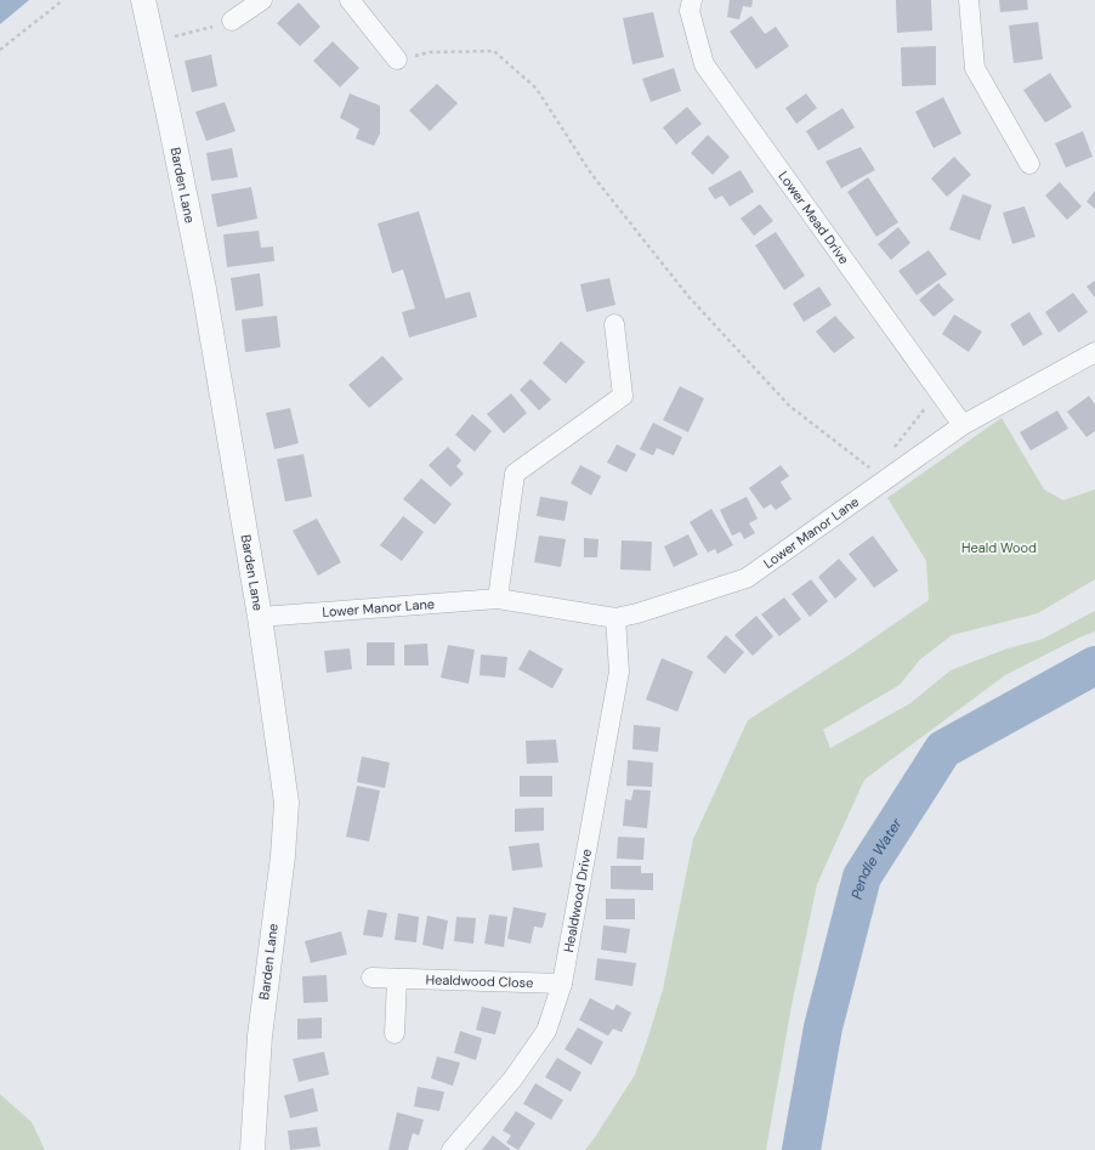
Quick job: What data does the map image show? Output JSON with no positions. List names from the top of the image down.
{
  "streets": {
    "street": [
      "Barden Lane",
      "Lower Mead Drive",
      "Lower Manor Lane",
      "Healdwood Drive",
      "Healdwood Close"
    ]
  },
  "crossings": [
    ["Barden Lane", "Lower Manor Lane"],
    ["Lower Mead Drive", "Lower Manor Lane"],
    ["Lower Manor Lane", "Healdwood Drive"],
    ["Healdwood Drive", "Healdwood Close"]
  ],
  "water": ["Pendle Water"],
  "parks": ["Heald Wood"]
}
